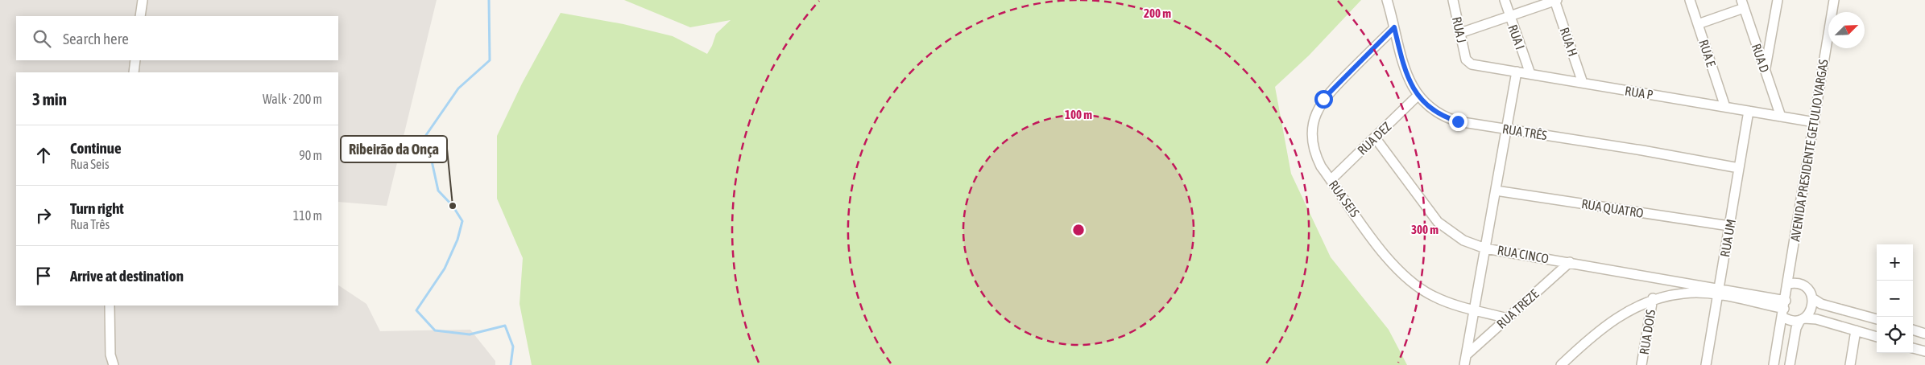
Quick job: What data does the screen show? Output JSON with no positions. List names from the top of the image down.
{
  "streets": {
    "street": [
      "RUA J",
      "RUA I",
      "RUA H",
      "RUA E",
      "RUA D",
      "RUA P",
      "RUA TRÊS",
      "RUA DEZ",
      "AVENIDA PRESIDENTE GETULIO VARGAS",
      "RUA SEIS",
      "RUA QUATRO",
      "RUA UM",
      "RUA CINCO",
      "RUA TREZE",
      "RUA DOIS"
    ]
  },
  "crossings": [
    ["RUA J", "RUA P"],
    ["RUA I", "RUA P"],
    ["RUA H", "RUA P"],
    ["RUA E", "RUA P"],
    ["RUA D", "RUA P"],
    ["RUA P", "AVENIDA PRESIDENTE GETULIO VARGAS"],
    ["RUA P", "RUA UM"],
    ["RUA TRÊS", "RUA DEZ"],
    ["RUA TRÊS", "RUA SEIS"],
    ["RUA TRÊS", "RUA UM"],
    ["RUA DEZ", "RUA SEIS"],
    ["RUA DEZ", "RUA CINCO"],
    ["RUA SEIS", "RUA TREZE"],
    ["RUA QUATRO", "RUA UM"],
    ["RUA UM", "RUA CINCO"],
    ["RUA CINCO", "RUA TREZE"]
  ],
  "places": ["Ribeirão da Onça"],
  "north": "top right",
  "page": {
    "search": "Search here",
    "heading": ["3 min", "Walk · 200 m"],
    "list": [
      ["Continue", "Rua Seis", "90 m"],
      ["Turn right", "Rua Três", "110 m"],
      "Arrive at destination"
    ],
    "map_buttons": ["+", "−"]
  },
  "rings": ["200 m", "100 m", "300 m"]
}
